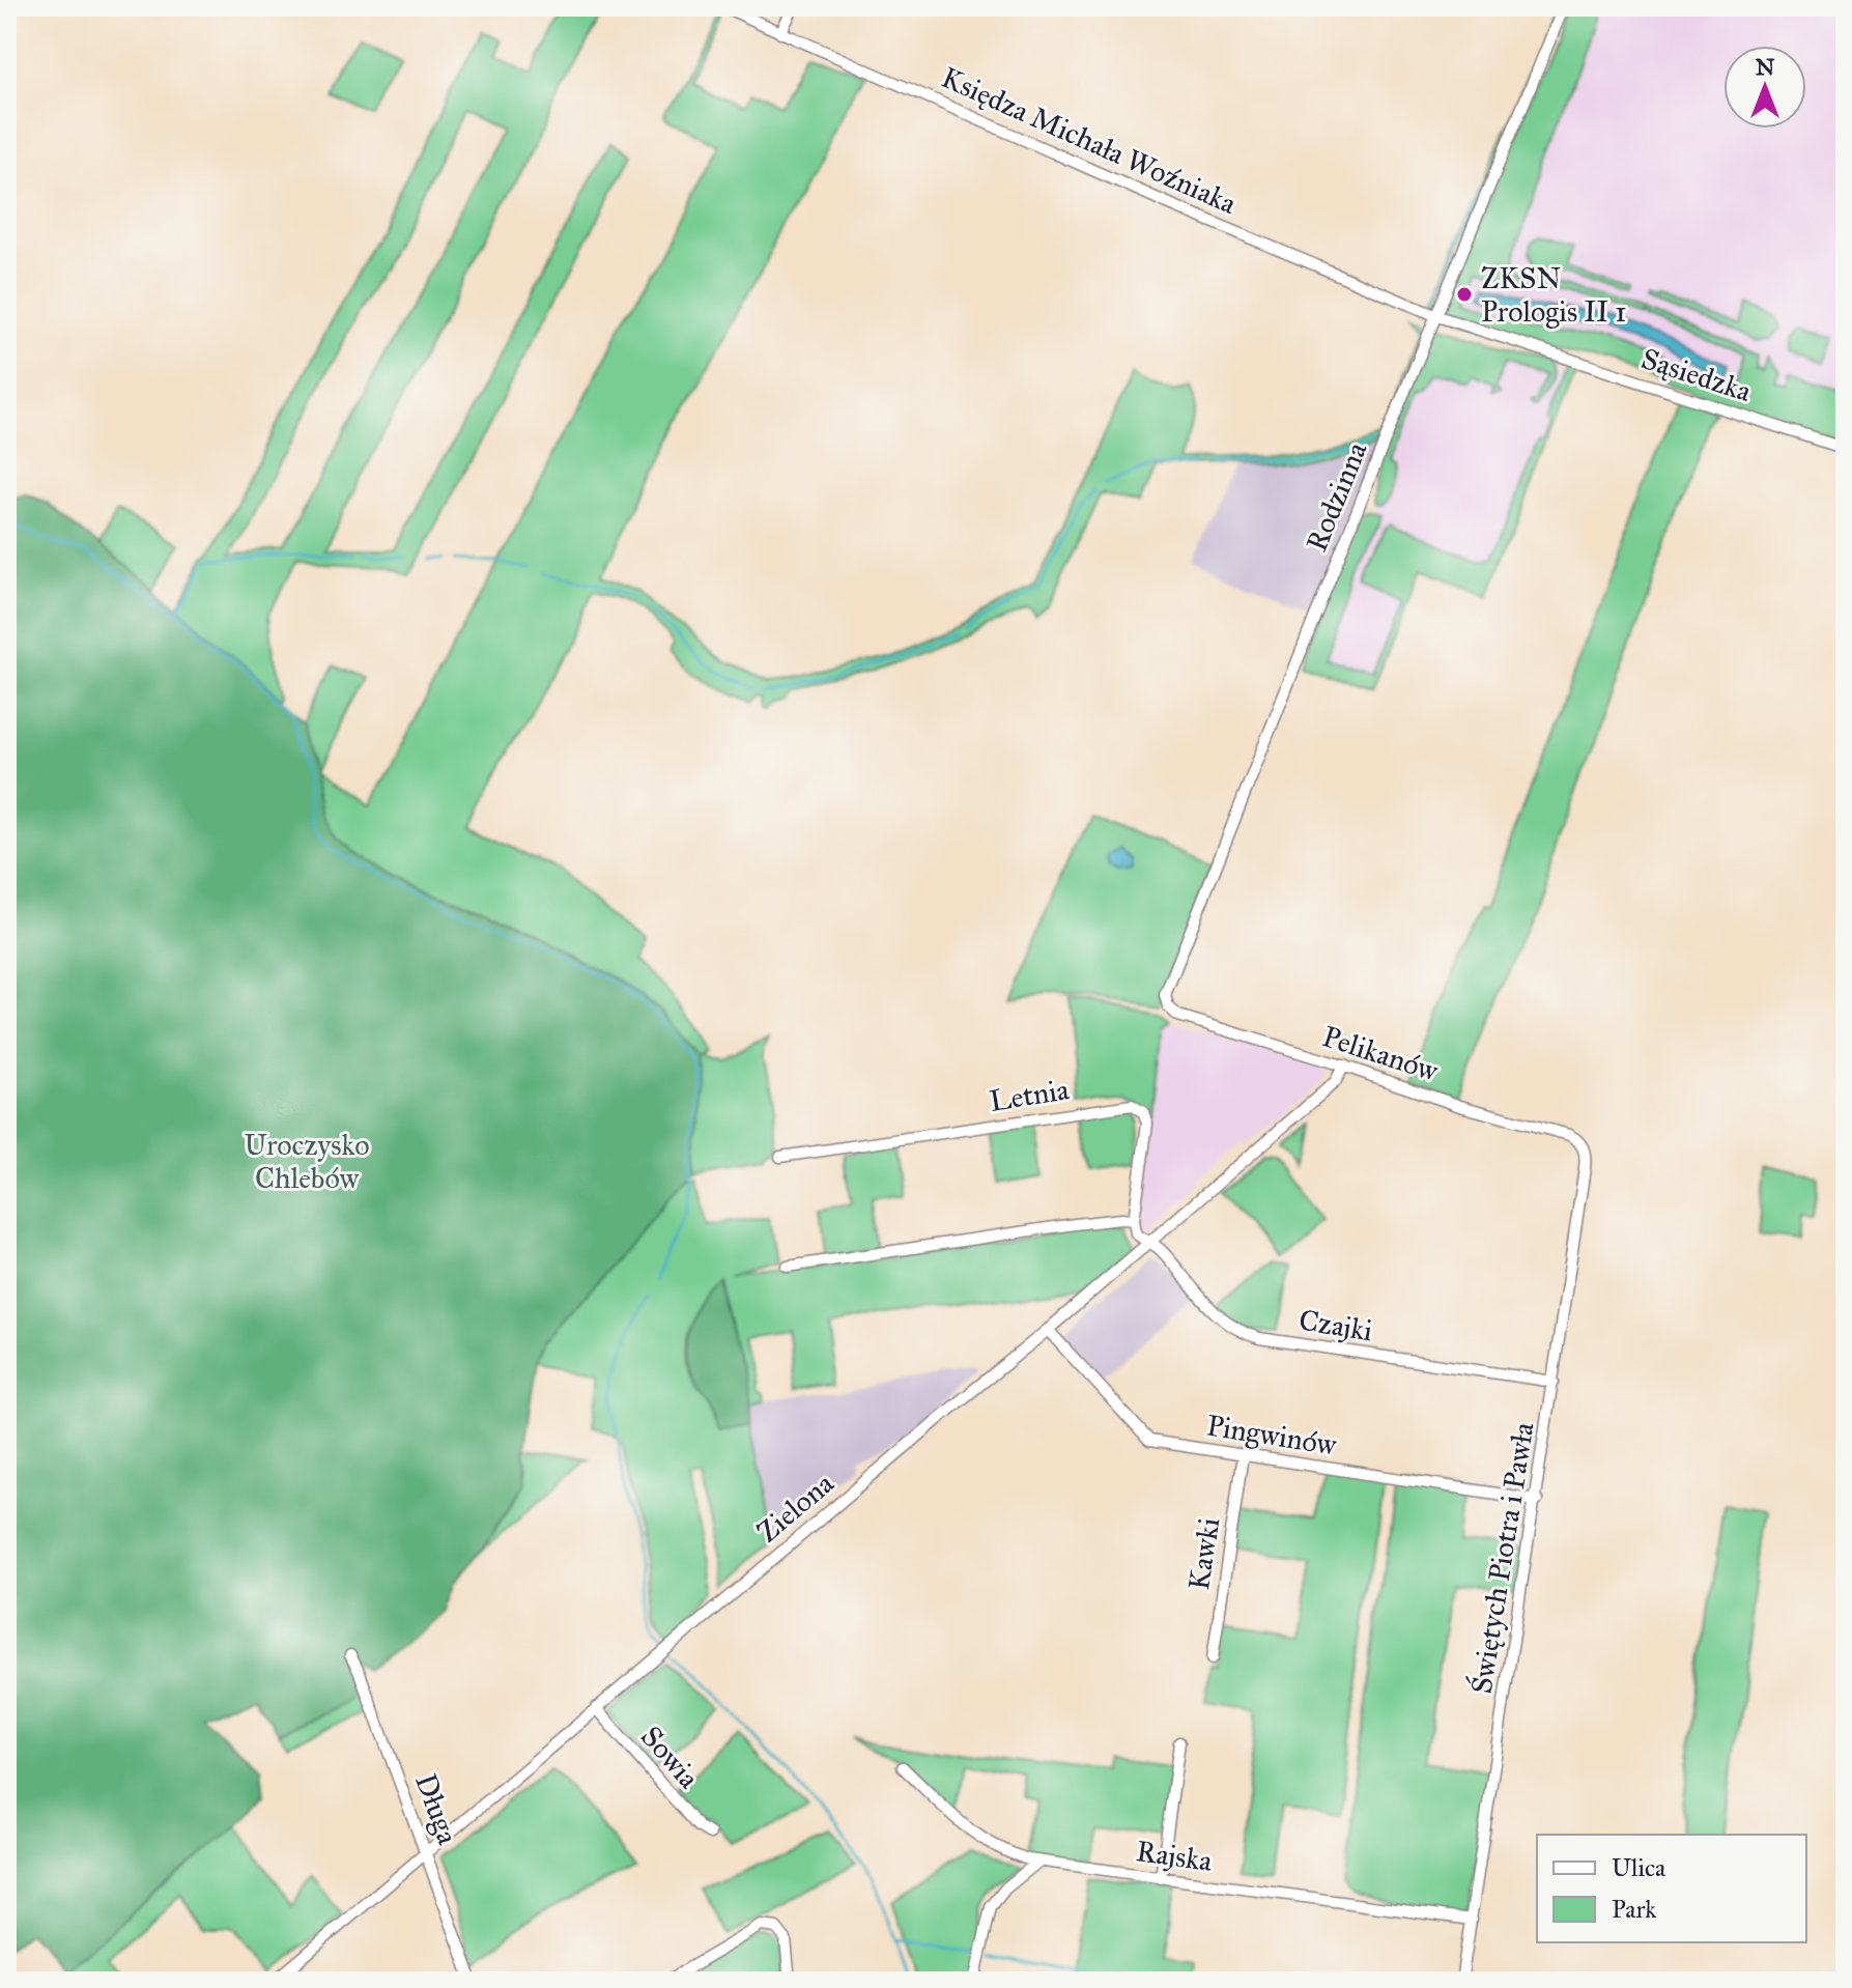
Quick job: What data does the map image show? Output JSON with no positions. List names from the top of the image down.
{
  "streets": {
    "street": [
      "Księdza Michała Woźniaka",
      "Sąsiedzka",
      "Rodzinna",
      "Pelikanów",
      "Letnia",
      "Czajki",
      "Pingwinów",
      "Zielona",
      "Kawki",
      "Świętych Piotra i Pawła",
      "Sowia",
      "Długa",
      "Rajska"
    ]
  },
  "crossings": [
    ["Księdza Michała Woźniaka", "Sąsiedzka"],
    ["Księdza Michała Woźniaka", "Rodzinna"],
    ["Sąsiedzka", "Rodzinna"],
    ["Rodzinna", "Pelikanów"],
    ["Pelikanów", "Zielona"],
    ["Pelikanów", "Świętych Piotra i Pawła"],
    ["Czajki", "Zielona"],
    ["Czajki", "Świętych Piotra i Pawła"],
    ["Pingwinów", "Zielona"],
    ["Pingwinów", "Kawki"],
    ["Pingwinów", "Świętych Piotra i Pawła"],
    ["Zielona", "Sowia"],
    ["Zielona", "Długa"],
    ["Świętych Piotra i Pawła", "Rajska"]
  ],
  "parks": ["Uroczysko Chlebów"],
  "places": ["ZKSN Prologis II 1"],
  "legend": ["Ulica", "Park"],
  "north": "top"
}
